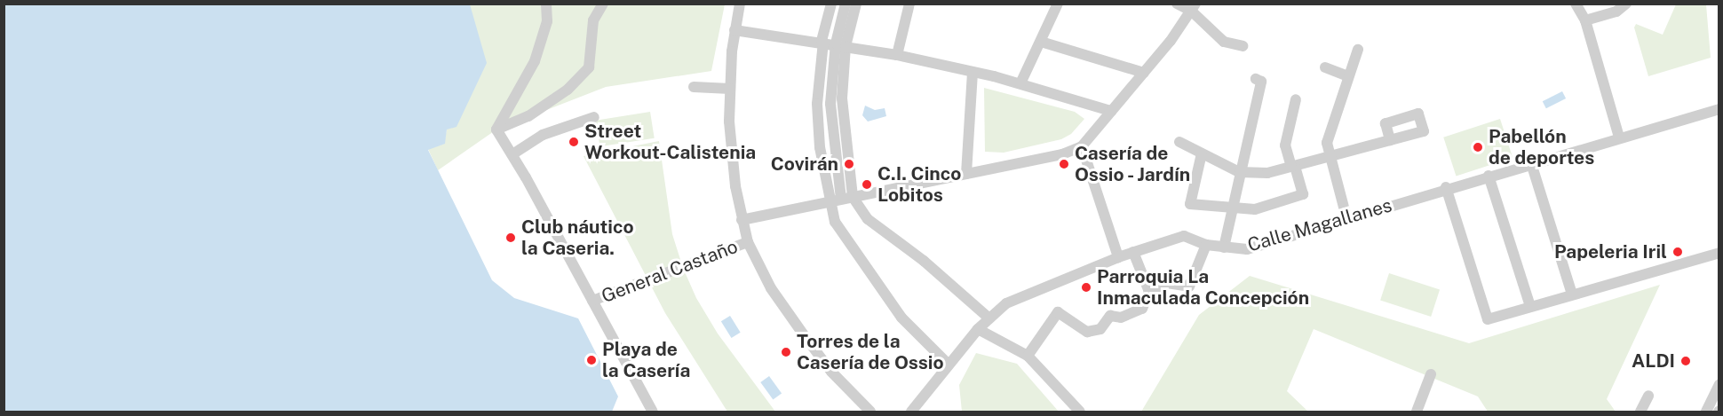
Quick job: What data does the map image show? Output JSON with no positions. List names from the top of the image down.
{
  "streets": {
    "street": ["Calle Magallanes", "General Castaño"]
  },
  "places": [
    "Street Workout-Calistenia",
    "Pabellón de deportes",
    "Covirán",
    "Casería de Ossio - Jardín",
    "C.I. Cinco Lobitos",
    "Club náutico la Caseria.",
    "Papeleria Iril",
    "Parroquia La Inmaculada Concepción",
    "Torres de la Casería de Ossio",
    "Playa de la Casería",
    "ALDI"
  ]
}
